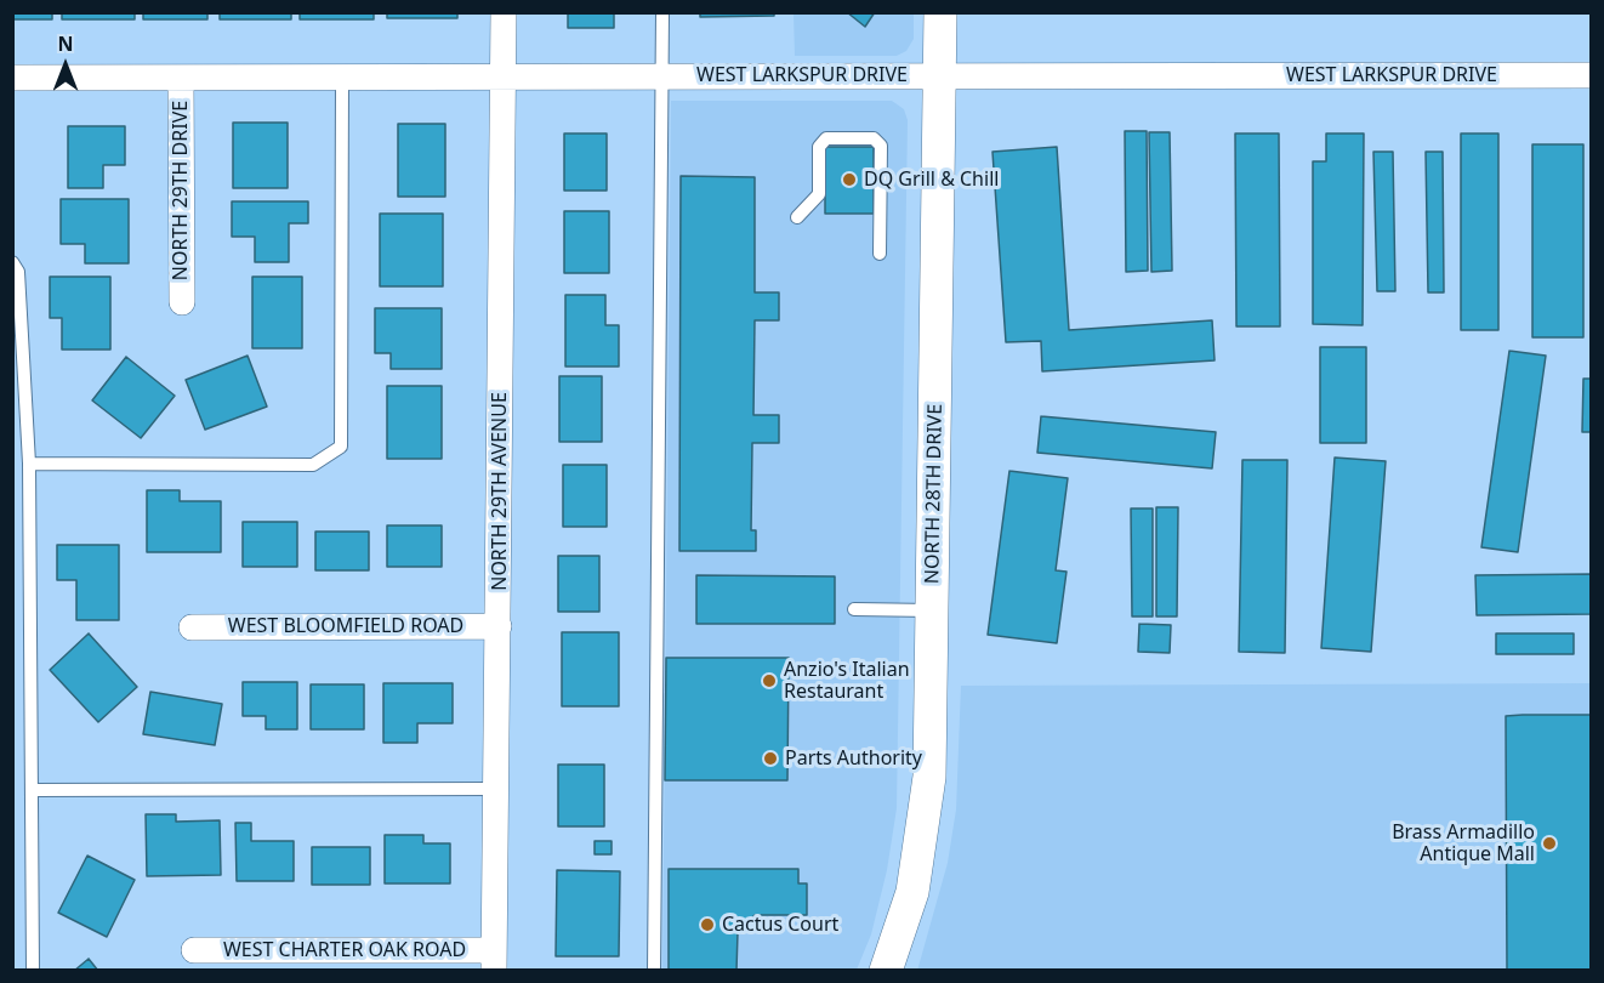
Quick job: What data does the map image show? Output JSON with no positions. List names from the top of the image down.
{
  "streets": {
    "street": [
      "WEST LARKSPUR DRIVE",
      "NORTH 29TH DRIVE",
      "NORTH 29TH AVENUE",
      "NORTH 28TH DRIVE",
      "WEST BLOOMFIELD ROAD",
      "WEST CHARTER OAK ROAD"
    ]
  },
  "crossings": [
    ["WEST LARKSPUR DRIVE", "NORTH 29TH DRIVE"],
    ["WEST LARKSPUR DRIVE", "NORTH 29TH AVENUE"],
    ["WEST LARKSPUR DRIVE", "NORTH 28TH DRIVE"],
    ["NORTH 29TH AVENUE", "WEST BLOOMFIELD ROAD"],
    ["NORTH 29TH AVENUE", "WEST CHARTER OAK ROAD"]
  ],
  "places": [
    "DQ Grill & Chill",
    "Anzio's Italian Restaurant",
    "Parts Authority",
    "Brass Armadillo Antique Mall",
    "Cactus Court"
  ],
  "north": "top"
}
